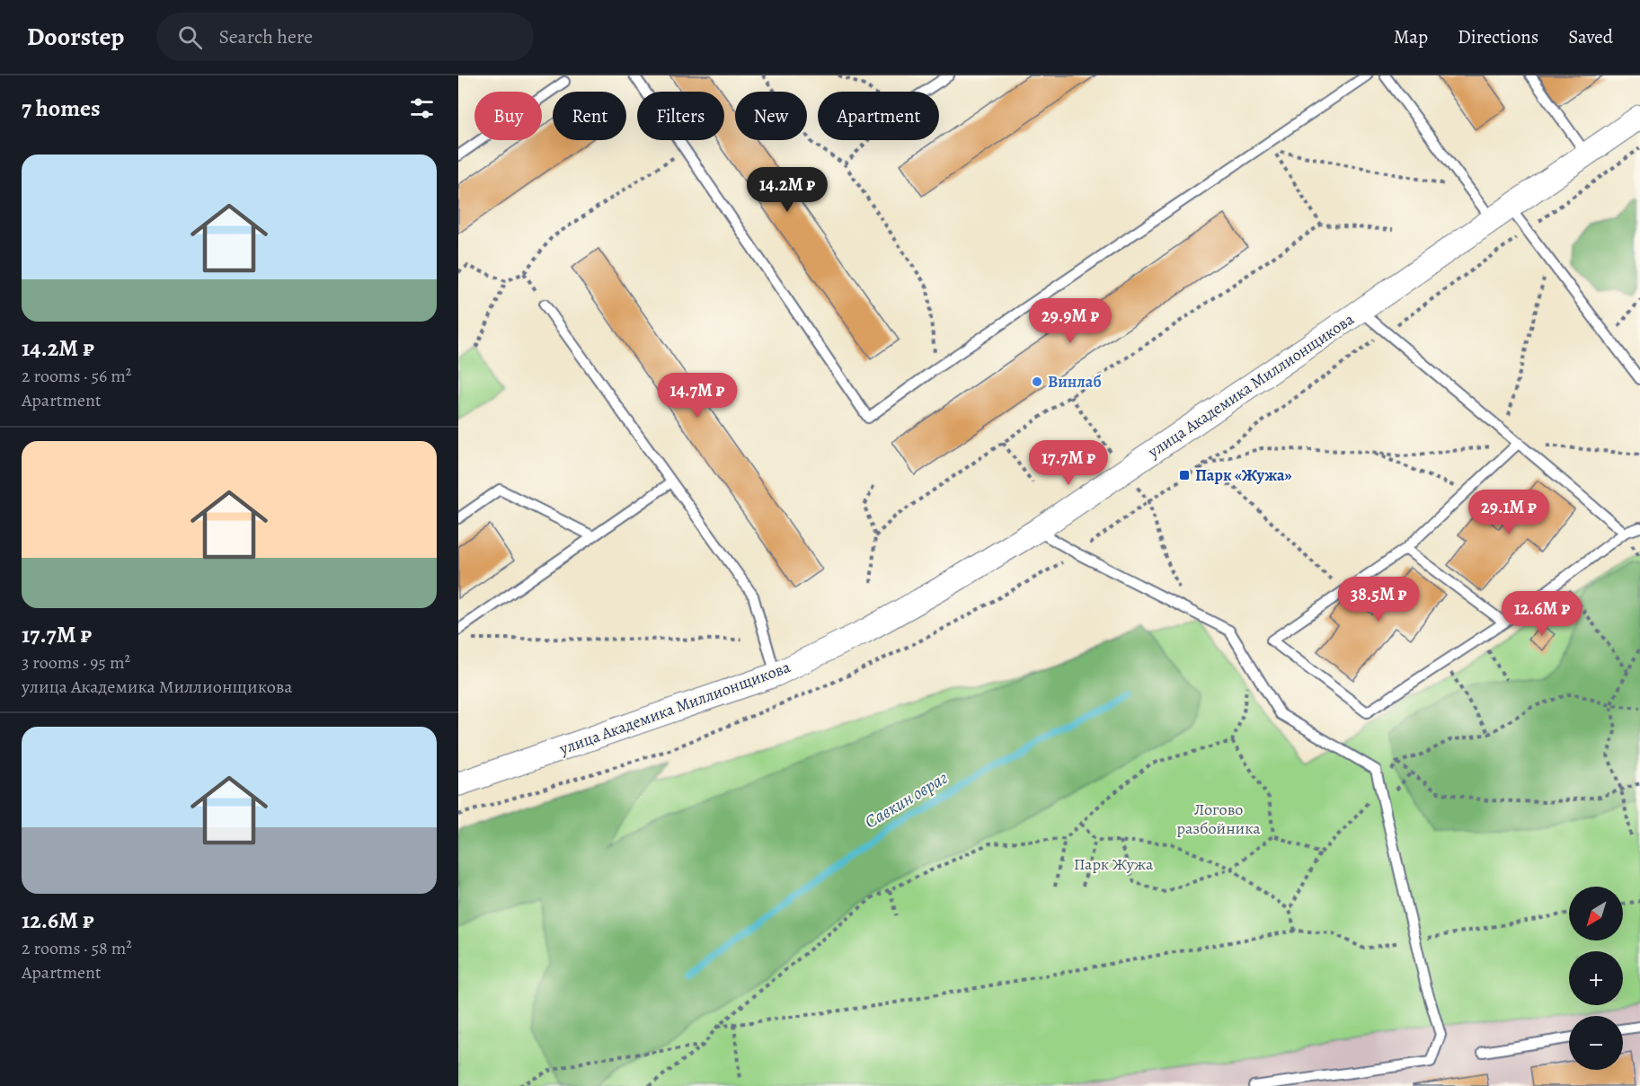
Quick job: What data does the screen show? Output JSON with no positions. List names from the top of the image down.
{
  "streets": {
    "street": ["улица Академика Миллионщикова"]
  },
  "water": ["Савкин овраг"],
  "parks": ["Логово разбойника", "Парк Жужа"],
  "places": {
    "other": ["Винлаб"],
    "transit": ["Парк «Жужа»"]
  },
  "north": "bottom left",
  "page": {
    "header": "Doorstep",
    "search": "Search here",
    "nav": ["Map", "Directions", "Saved"],
    "heading": "7 homes",
    "chip": [
      "Buy",
      "Rent",
      "Filters",
      "New",
      "Apartment"
    ],
    "list": [
      {
        "name": "14.2M ₽",
        "note": "2 rooms · 56 m² · Apartment"
      },
      {
        "name": "17.7M ₽",
        "note": "3 rooms · 95 m² · улица Академика Миллионщикова"
      },
      {
        "name": "12.6M ₽",
        "note": "2 rooms · 58 m² · Apartment"
      }
    ],
    "price": [
      "14.2M ₽",
      "29.9M ₽",
      "14.7M ₽",
      "17.7M ₽",
      "29.1M ₽",
      "38.5M ₽",
      "12.6M ₽"
    ],
    "map_buttons": ["+", "−"]
  }
}
